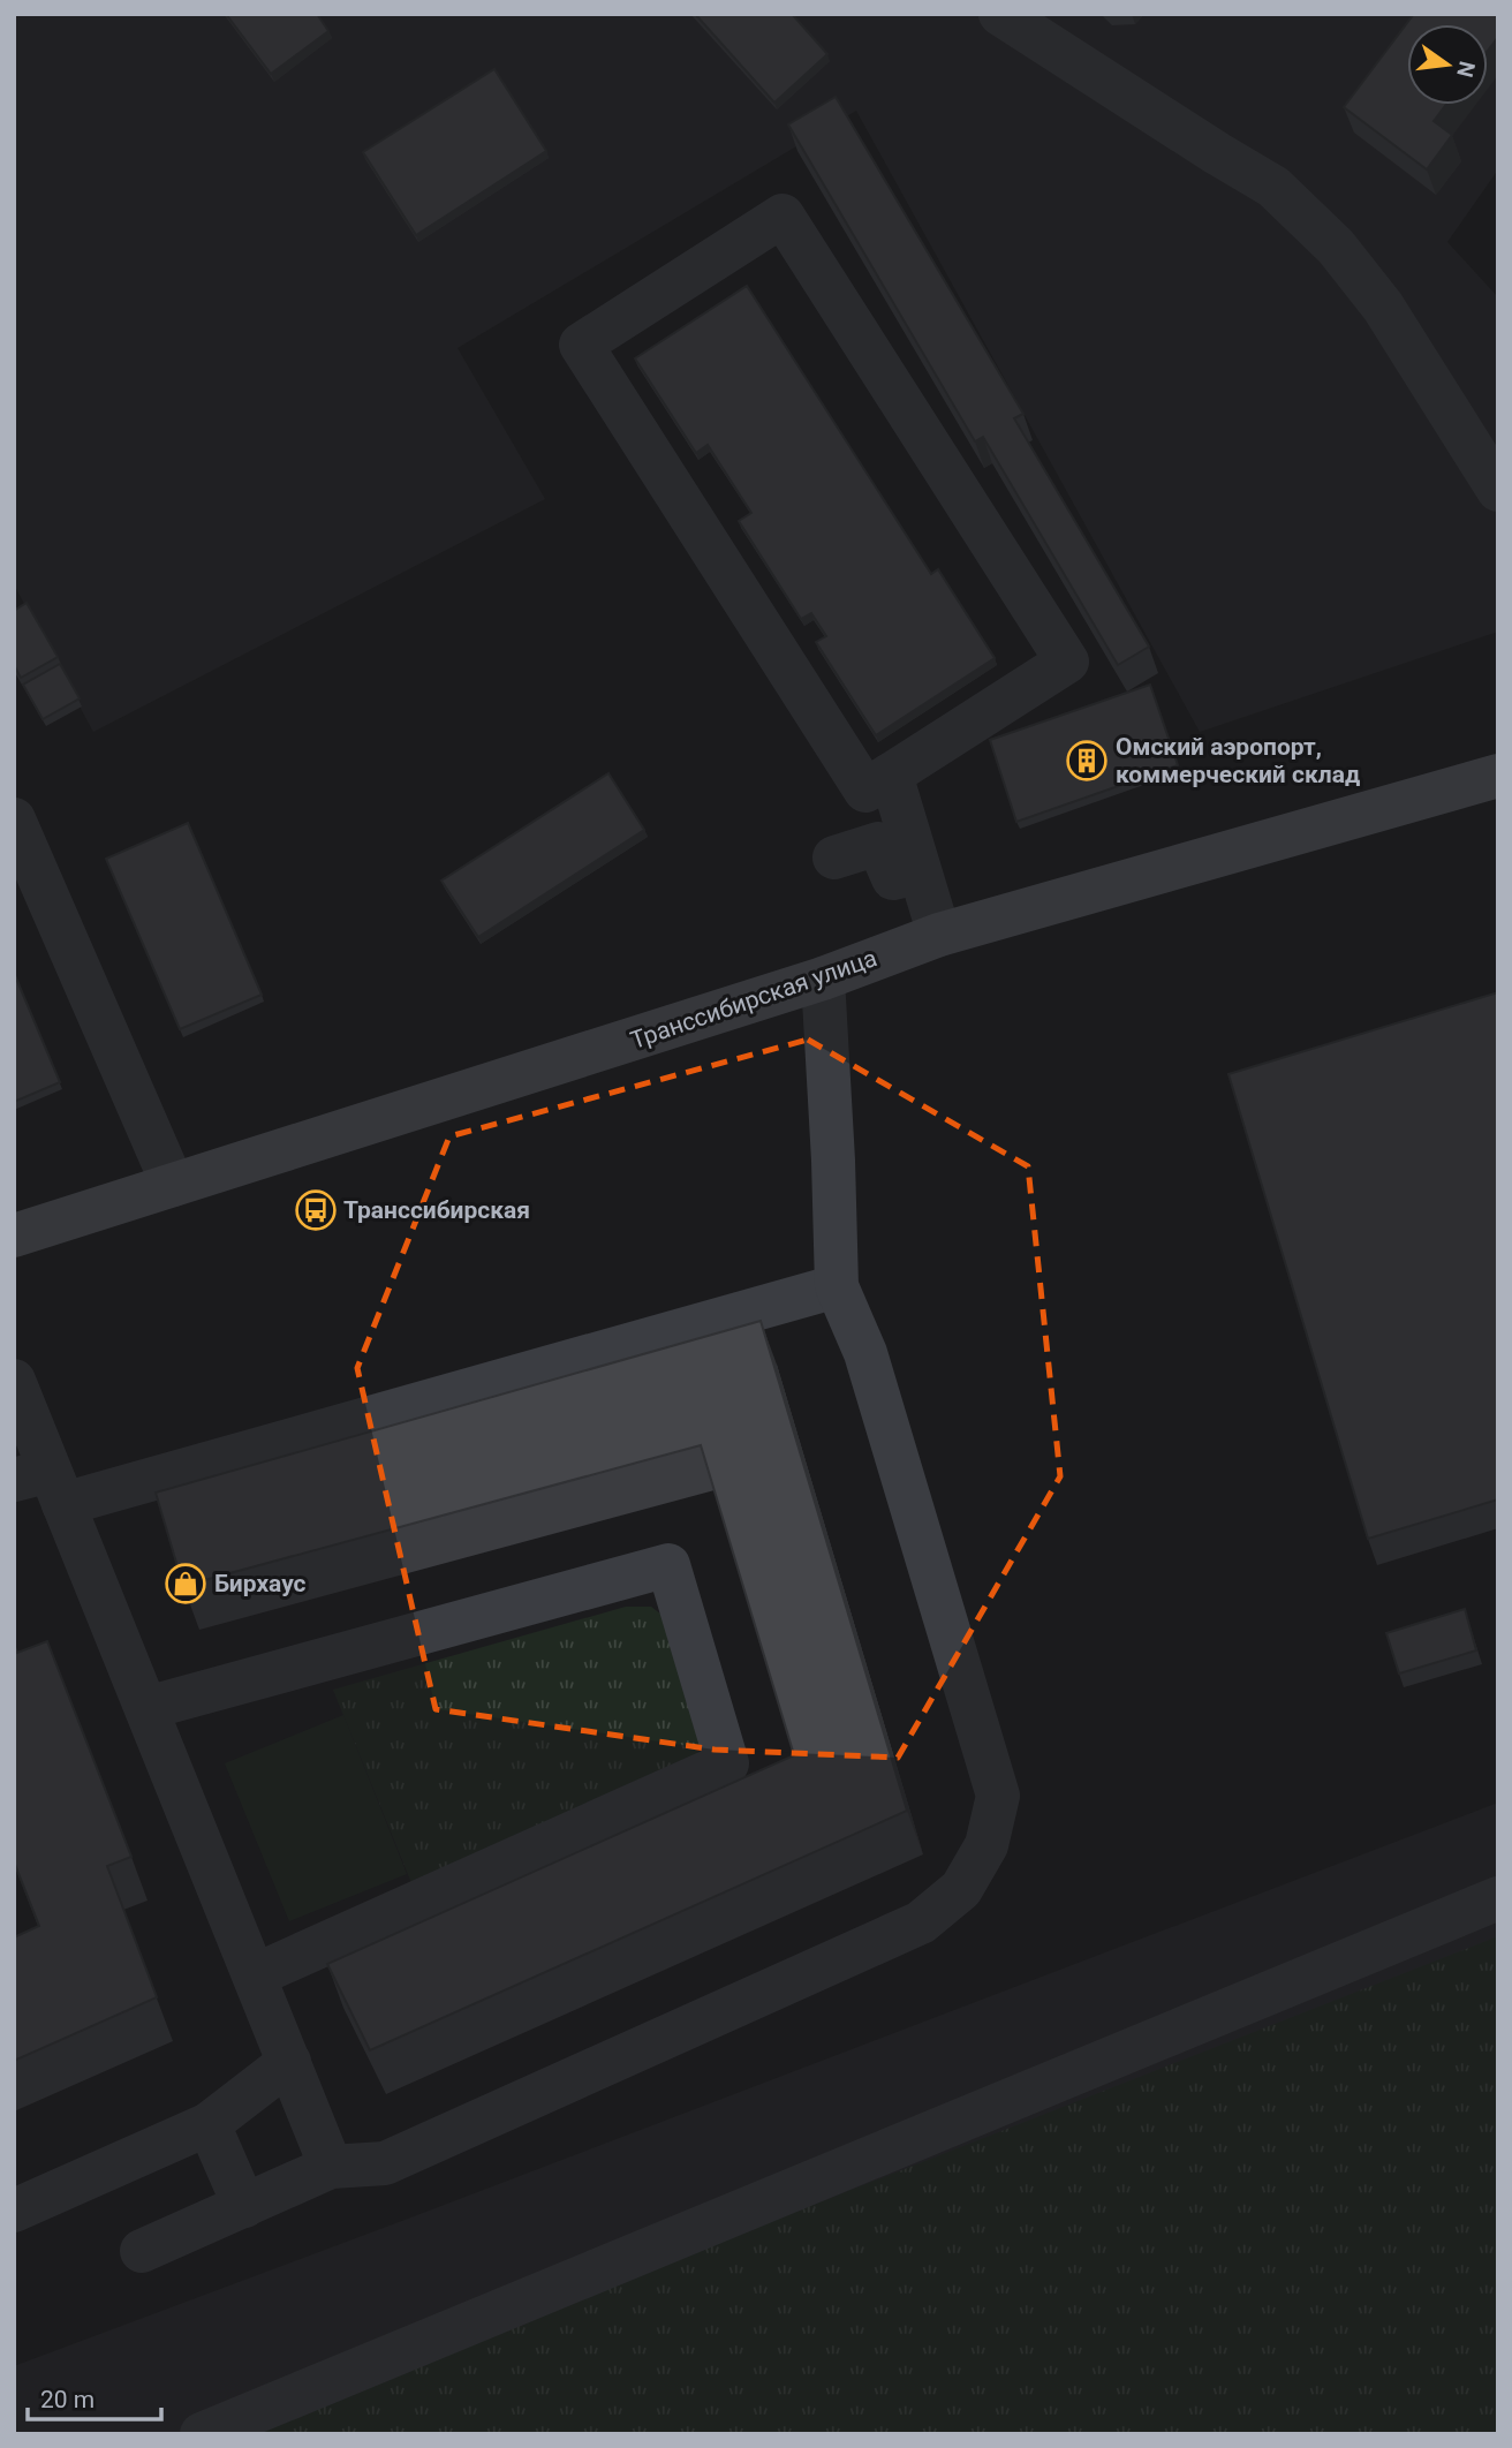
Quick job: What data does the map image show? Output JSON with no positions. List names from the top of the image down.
{
  "streets": {
    "main road": ["Транссибирская улица"]
  },
  "places": {
    "building": ["Омский аэропорт, коммерческий склад"],
    "bus stop": ["Транссибирская"],
    "shop": ["Бирхаус"]
  },
  "scale_bar": "20 m",
  "north": "right"
}
